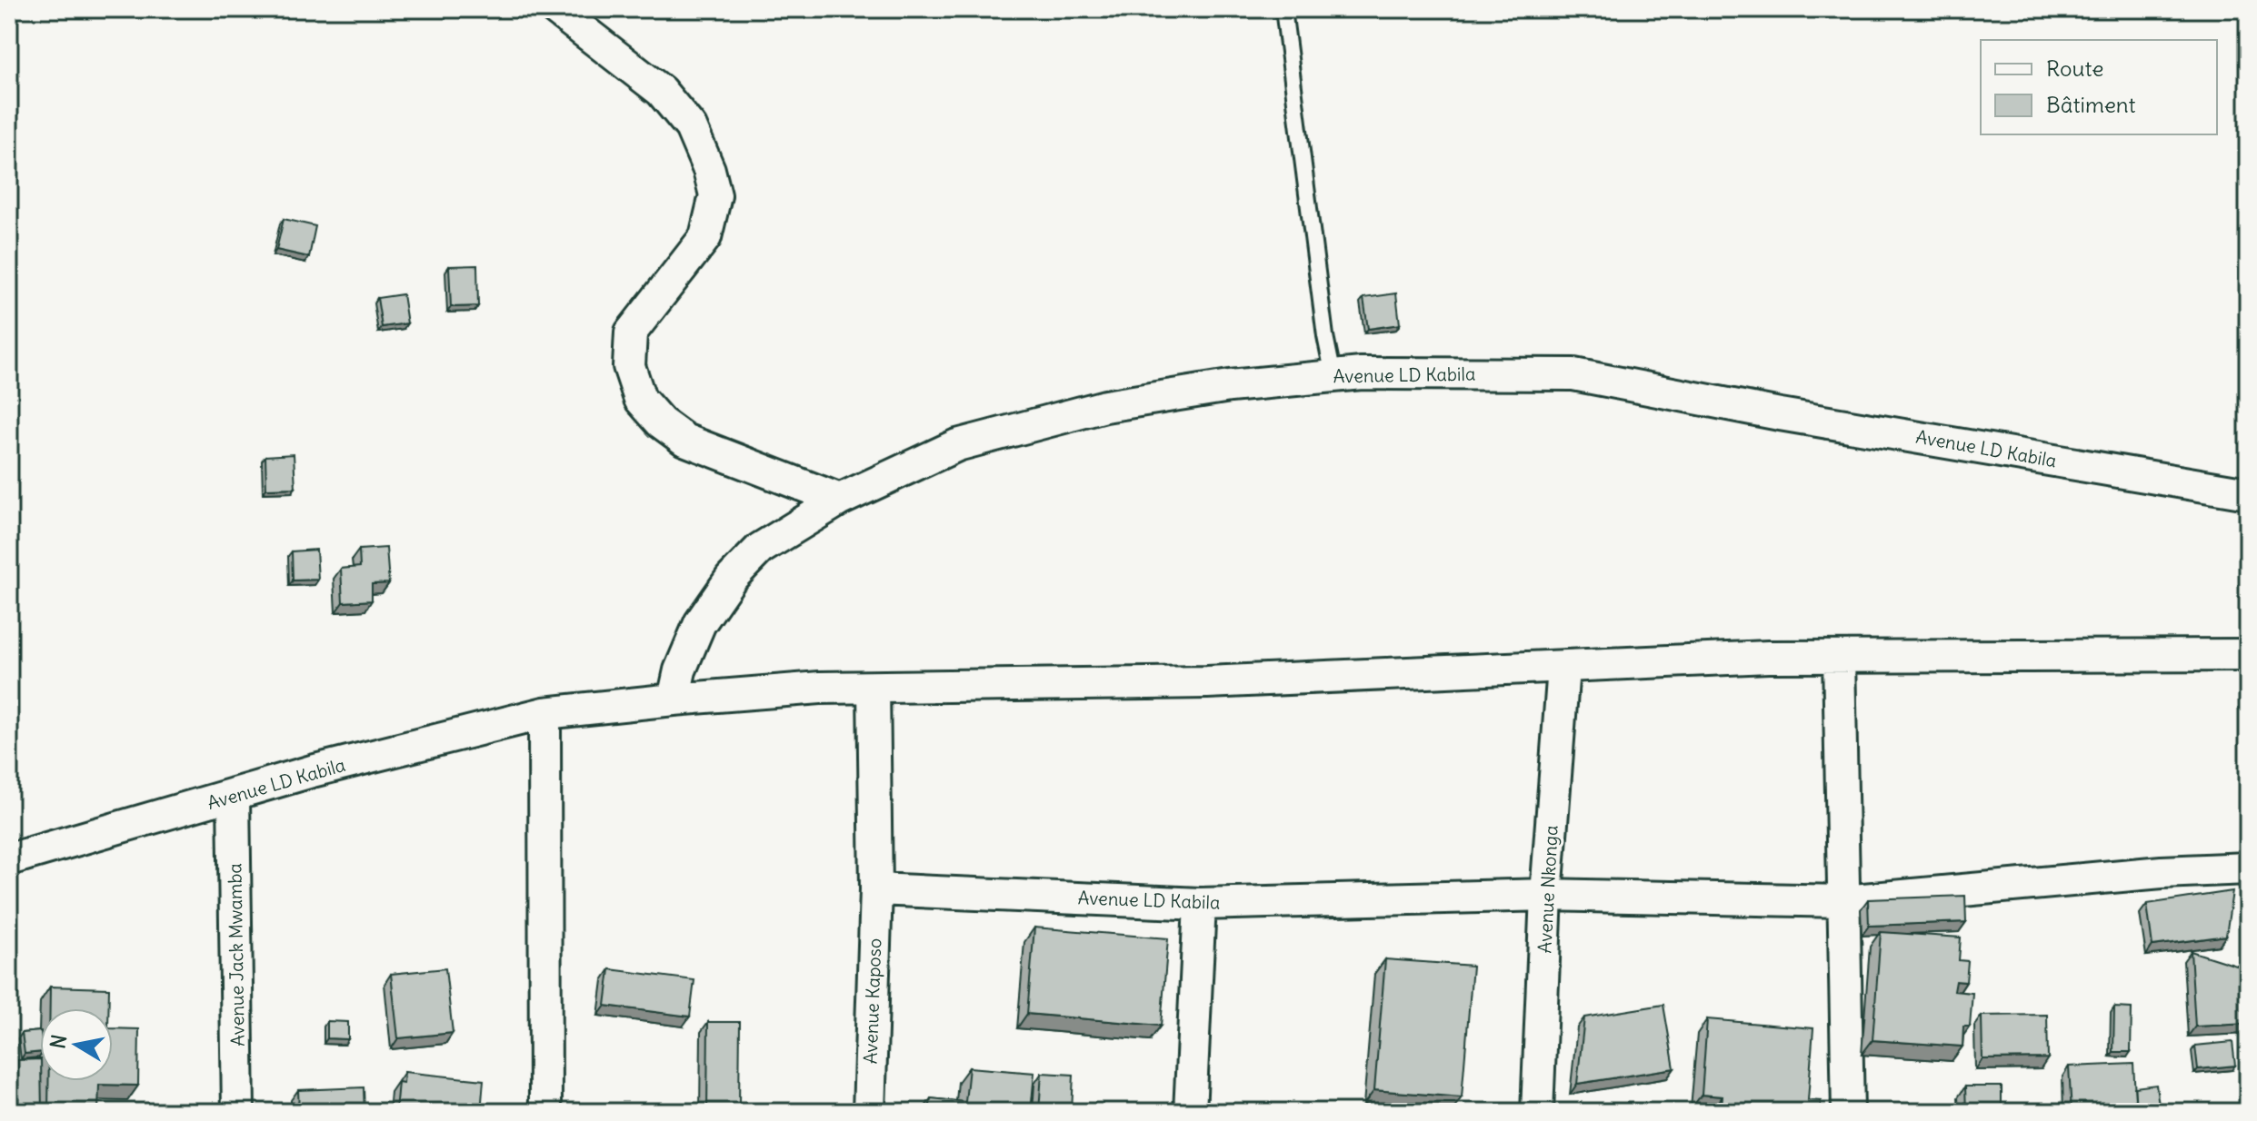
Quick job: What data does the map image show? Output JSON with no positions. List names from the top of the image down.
{
  "streets": {
    "street": [
      "Avenue LD Kabila",
      "Avenue Nkonga",
      "Avenue Jack Mwamba",
      "Avenue Kaposo"
    ]
  },
  "crossings": [
    ["Avenue LD Kabila", "Avenue Nkonga"],
    ["Avenue LD Kabila", "Avenue Jack Mwamba"],
    ["Avenue LD Kabila", "Avenue Kaposo"]
  ],
  "legend": ["Route", "Bâtiment"],
  "north": "left"
}
